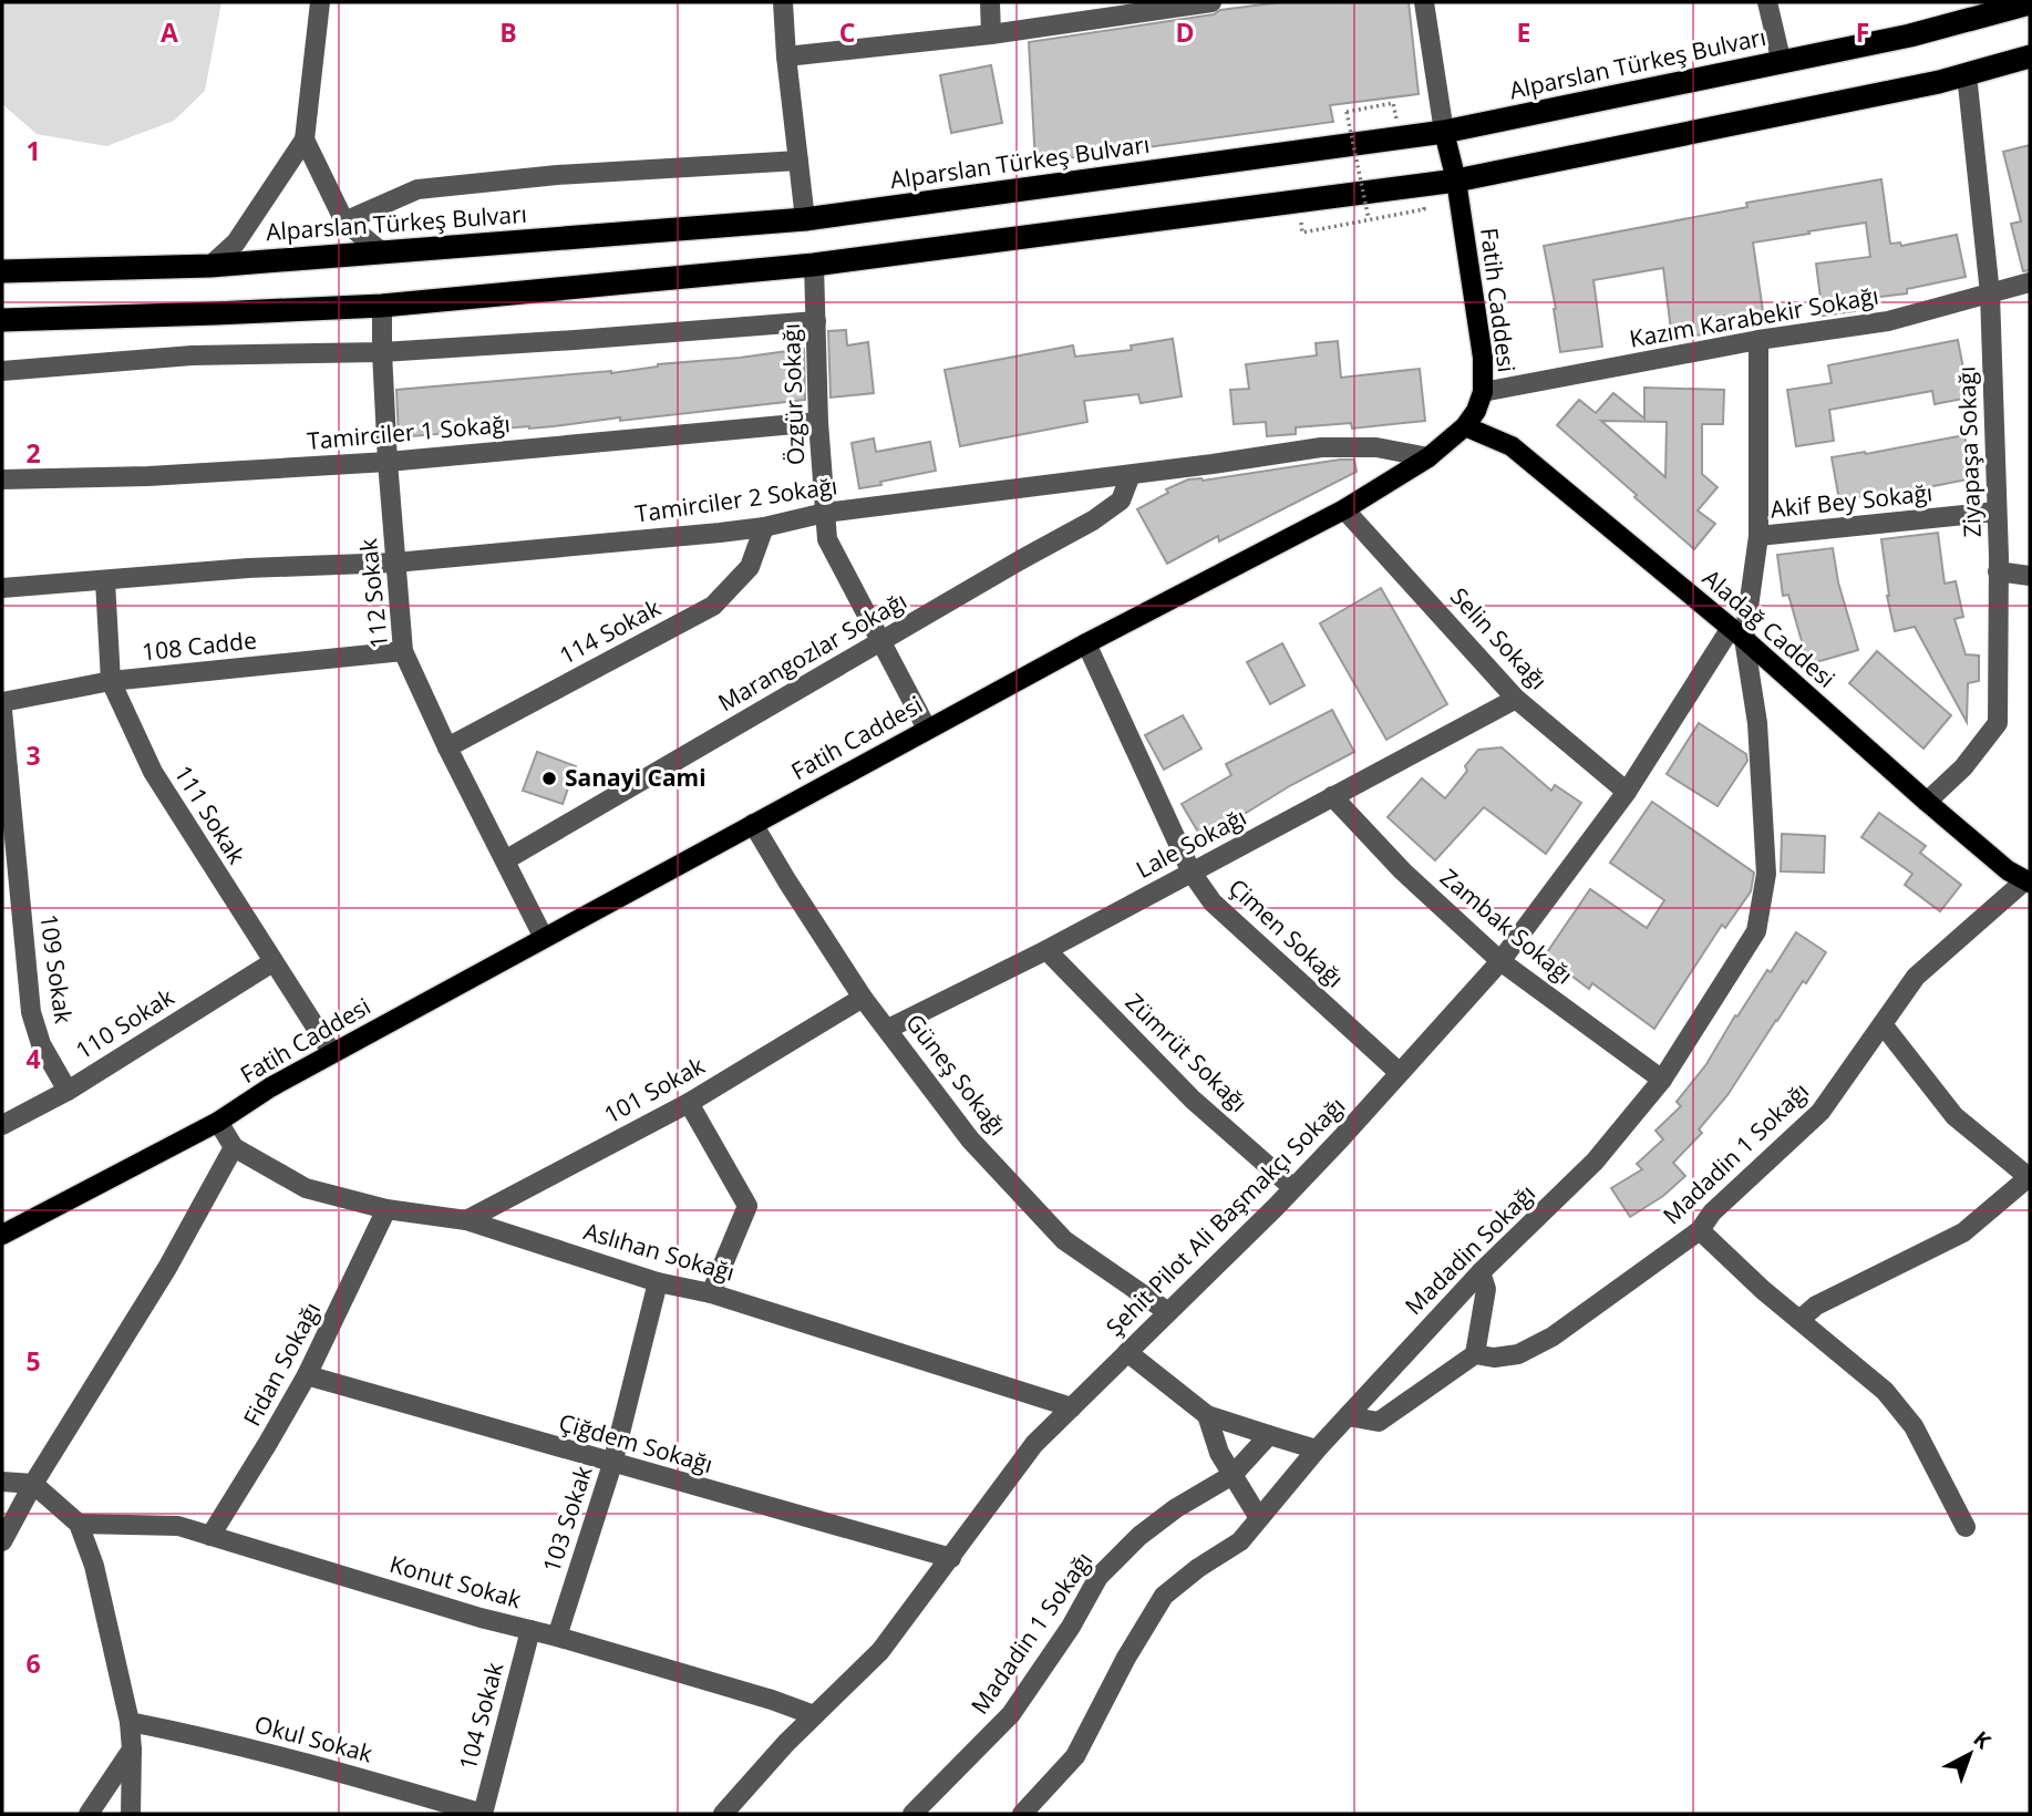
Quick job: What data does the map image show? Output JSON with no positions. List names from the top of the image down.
{
  "streets": {
    "highway": ["Alparslan Türkeş Bulvarı"],
    "main road": ["Fatih Caddesi", "Aladağ Caddesi"],
    "street": [
      "Kazım Karabekir Sokağı",
      "Özgür Sokağı",
      "Tamirciler 1 Sokağı",
      "Ziyapaşa Sokağı",
      "Tamirciler 2 Sokağı",
      "Akif Bey Sokağı",
      "112 Sokak",
      "114 Sokak",
      "Selin Sokağı",
      "108 Cadde",
      "Marangozlar Sokağı",
      "111 Sokak",
      "Lale Sokağı",
      "Zambak Sokağı",
      "Çimen Sokağı",
      "109 Sokak",
      "110 Sokak",
      "Zümrüt Sokağı",
      "Güneş Sokağı",
      "101 Sokak",
      "Madadin 1 Sokağı",
      "Şehit Pilot Ali Başmakçı Sokağı",
      "Madadin Sokağı",
      "Aslıhan Sokağı",
      "Fidan Sokağı",
      "Çiğdem Sokağı",
      "103 Sokak",
      "Konut Sokak",
      "104 Sokak",
      "Okul Sokak"
    ]
  },
  "crossings": [
    ["Alparslan Türkeş Bulvarı", "Fatih Caddesi"],
    ["Fatih Caddesi", "Kazım Karabekir Sokağı"],
    ["Fatih Caddesi", "Özgür Sokağı"],
    ["Fatih Caddesi", "Tamirciler 2 Sokağı"],
    ["Fatih Caddesi", "112 Sokak"],
    ["Fatih Caddesi", "Aladağ Caddesi"],
    ["Fatih Caddesi", "Selin Sokağı"],
    ["Fatih Caddesi", "111 Sokak"],
    ["Fatih Caddesi", "Çimen Sokağı"],
    ["Fatih Caddesi", "Güneş Sokağı"],
    ["Kazım Karabekir Sokağı", "Ziyapaşa Sokağı"],
    ["Kazım Karabekir Sokağı", "Şehit Pilot Ali Başmakçı Sokağı"],
    ["Özgür Sokağı", "Tamirciler 1 Sokağı"],
    ["Özgür Sokağı", "Tamirciler 2 Sokağı"],
    ["Özgür Sokağı", "Marangozlar Sokağı"],
    ["Tamirciler 1 Sokağı", "112 Sokak"],
    ["Ziyapaşa Sokağı", "Akif Bey Sokağı"],
    ["Ziyapaşa Sokağı", "Aladağ Caddesi"],
    ["Tamirciler 2 Sokağı", "112 Sokak"],
    ["Tamirciler 2 Sokağı", "114 Sokak"],
    ["Tamirciler 2 Sokağı", "Marangozlar Sokağı"],
    ["Tamirciler 2 Sokağı", "111 Sokak"],
    ["Akif Bey Sokağı", "Şehit Pilot Ali Başmakçı Sokağı"],
    ["112 Sokak", "114 Sokak"],
    ["112 Sokak", "108 Cadde"],
    ["112 Sokak", "Marangozlar Sokağı"],
    ["Aladağ Caddesi", "Madadin 1 Sokağı"],
    ["Aladağ Caddesi", "Şehit Pilot Ali Başmakçı Sokağı"],
    ["Aladağ Caddesi", "Madadin Sokağı"],
    ["Selin Sokağı", "Lale Sokağı"],
    ["Selin Sokağı", "Şehit Pilot Ali Başmakçı Sokağı"],
    ["108 Cadde", "111 Sokak"],
    ["111 Sokak", "110 Sokak"],
    ["Lale Sokağı", "Zambak Sokağı"],
    ["Lale Sokağı", "Çimen Sokağı"],
    ["Lale Sokağı", "Zümrüt Sokağı"],
    ["Lale Sokağı", "Güneş Sokağı"],
    ["Zambak Sokağı", "Şehit Pilot Ali Başmakçı Sokağı"],
    ["Zambak Sokağı", "Madadin Sokağı"],
    ["Çimen Sokağı", "Şehit Pilot Ali Başmakçı Sokağı"],
    ["109 Sokak", "110 Sokak"],
    ["Zümrüt Sokağı", "Şehit Pilot Ali Başmakçı Sokağı"],
    ["Güneş Sokağı", "101 Sokak"],
    ["Güneş Sokağı", "Şehit Pilot Ali Başmakçı Sokağı"],
    ["101 Sokak", "Aslıhan Sokağı"],
    ["Şehit Pilot Ali Başmakçı Sokağı", "Madadin Sokağı"],
    ["Şehit Pilot Ali Başmakçı Sokağı", "Aslıhan Sokağı"],
    ["Şehit Pilot Ali Başmakçı Sokağı", "Çiğdem Sokağı"],
    ["Şehit Pilot Ali Başmakçı Sokağı", "Konut Sokak"],
    ["Aslıhan Sokağı", "Fidan Sokağı"],
    ["Aslıhan Sokağı", "103 Sokak"],
    ["Fidan Sokağı", "Çiğdem Sokağı"],
    ["Fidan Sokağı", "Konut Sokak"],
    ["Çiğdem Sokağı", "103 Sokak"],
    ["103 Sokak", "Konut Sokak"],
    ["Konut Sokak", "104 Sokak"],
    ["104 Sokak", "Okul Sokak"]
  ],
  "places": ["Sanayi Cami"],
  "north": "top right",
  "grid": {
    "columns": [
      "A",
      "B",
      "C",
      "D",
      "E",
      "F"
    ],
    "rows": [
      "1",
      "2",
      "3",
      "4",
      "5",
      "6"
    ]
  }
}
